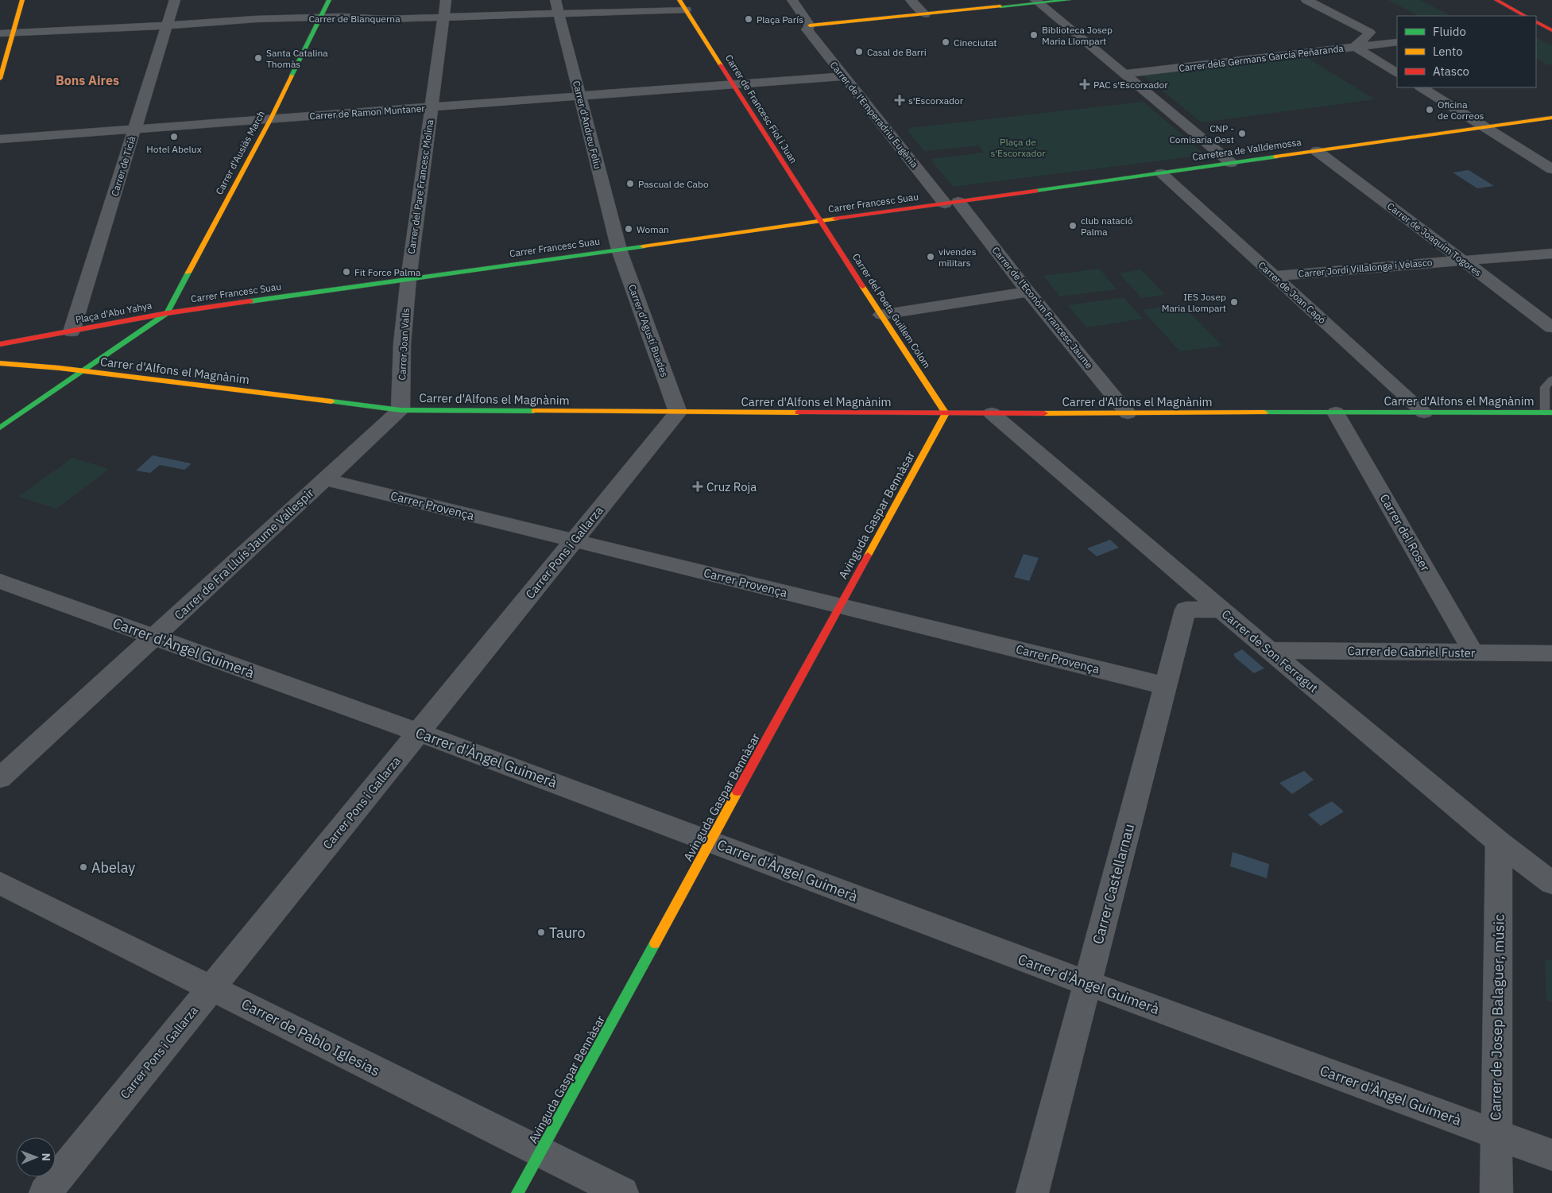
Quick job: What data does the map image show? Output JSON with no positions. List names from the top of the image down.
{
  "streets": {
    "street": [
      "Carrer de Blanquerna",
      "Carrer dels Germans García Peñaranda",
      "Carrer de Francesc Fiol i Juan",
      "Carrer de Ramon Muntaner",
      "Carrer de l'Emperadriu Eugènia",
      "Carrer d'Andreu Feliu",
      "Carretera de Valldemossa",
      "Carrer d'Ausiàs March",
      "Carrer de Ticià",
      "Carrer del Pare Francesc Molina",
      "Carrer Francesc Suau",
      "Carrer de Joaquim Togores",
      "Carrer Jordi Villalonga i Velasco",
      "Carrer de Joan Capó",
      "Carrer de l'Econòm Francesc Jaume",
      "Carrer del Poeta Guillem Colom",
      "Plaça d'Abu Yahya",
      "Carrer d'Agustí Buades",
      "Carrer Joan Valls",
      "Carrer d'Alfons el Magnànim",
      "Carrer Provença",
      "Avinguda Gaspar Bennàsar",
      "Carrer del Roser",
      "Carrer Pons i Gallarza",
      "Carrer de Fra Lluís Jaume Vallespir",
      "Carrer d'Àngel Guimerà",
      "Carrer de Son Ferragut",
      "Carrer de Gabriel Fuster",
      "Carrer Castellarnau",
      "Carrer de Josep Balaguer, músic",
      "Carrer de Pablo Iglesias"
    ]
  },
  "crossings": [
    ["Carrer de Blanquerna", "Carrer de Francesc Fiol i Juan"],
    ["Carrer de Blanquerna", "Carrer d'Andreu Feliu"],
    ["Carrer de Blanquerna", "Carrer d'Ausiàs March"],
    ["Carrer de Blanquerna", "Carrer de Ticià"],
    ["Carrer de Blanquerna", "Carrer del Pare Francesc Molina"],
    ["Carrer de Francesc Fiol i Juan", "Carrer de Ramon Muntaner"],
    ["Carrer de Francesc Fiol i Juan", "Carrer Francesc Suau"],
    ["Carrer de Francesc Fiol i Juan", "Carrer del Poeta Guillem Colom"],
    ["Carrer de Ramon Muntaner", "Carrer d'Andreu Feliu"],
    ["Carrer de Ramon Muntaner", "Carrer d'Ausiàs March"],
    ["Carrer de Ramon Muntaner", "Carrer de Ticià"],
    ["Carrer de Ramon Muntaner", "Carrer del Pare Francesc Molina"],
    ["Carrer de l'Emperadriu Eugènia", "Carretera de Valldemossa"],
    ["Carrer de l'Emperadriu Eugènia", "Carrer Francesc Suau"],
    ["Carrer de l'Emperadriu Eugènia", "Carrer de l'Econòm Francesc Jaume"],
    ["Carrer d'Andreu Feliu", "Carrer Francesc Suau"],
    ["Carrer d'Andreu Feliu", "Carrer d'Agustí Buades"],
    ["Carretera de Valldemossa", "Carrer Francesc Suau"],
    ["Carretera de Valldemossa", "Carrer de Joaquim Togores"],
    ["Carretera de Valldemossa", "Carrer de Joan Capó"],
    ["Carretera de Valldemossa", "Carrer de l'Econòm Francesc Jaume"],
    ["Carrer d'Ausiàs March", "Carrer Francesc Suau"],
    ["Carrer d'Ausiàs March", "Plaça d'Abu Yahya"],
    ["Carrer de Ticià", "Plaça d'Abu Yahya"],
    ["Carrer del Pare Francesc Molina", "Carrer Francesc Suau"],
    ["Carrer del Pare Francesc Molina", "Carrer Joan Valls"],
    ["Carrer Francesc Suau", "Carrer de l'Econòm Francesc Jaume"],
    ["Carrer Francesc Suau", "Carrer del Poeta Guillem Colom"],
    ["Carrer Francesc Suau", "Plaça d'Abu Yahya"],
    ["Carrer Francesc Suau", "Carrer d'Agustí Buades"],
    ["Carrer Francesc Suau", "Carrer Joan Valls"],
    ["Carrer de Joaquim Togores", "Carrer Jordi Villalonga i Velasco"],
    ["Carrer Jordi Villalonga i Velasco", "Carrer de Joan Capó"],
    ["Carrer de Joan Capó", "Carrer d'Alfons el Magnànim"],
    ["Carrer de l'Econòm Francesc Jaume", "Carrer d'Alfons el Magnànim"],
    ["Carrer del Poeta Guillem Colom", "Carrer d'Alfons el Magnànim"],
    ["Carrer del Poeta Guillem Colom", "Avinguda Gaspar Bennàsar"],
    ["Plaça d'Abu Yahya", "Carrer d'Alfons el Magnànim"],
    ["Carrer d'Agustí Buades", "Carrer d'Alfons el Magnànim"],
    ["Carrer d'Agustí Buades", "Carrer Pons i Gallarza"],
    ["Carrer Joan Valls", "Carrer d'Alfons el Magnànim"],
    ["Carrer Joan Valls", "Carrer de Fra Lluís Jaume Vallespir"],
    ["Carrer d'Alfons el Magnànim", "Avinguda Gaspar Bennàsar"],
    ["Carrer d'Alfons el Magnànim", "Carrer del Roser"],
    ["Carrer d'Alfons el Magnànim", "Carrer Pons i Gallarza"],
    ["Carrer d'Alfons el Magnànim", "Carrer de Fra Lluís Jaume Vallespir"],
    ["Carrer d'Alfons el Magnànim", "Carrer de Son Ferragut"],
    ["Carrer Provença", "Avinguda Gaspar Bennàsar"],
    ["Carrer Provença", "Carrer Pons i Gallarza"],
    ["Carrer Provença", "Carrer de Fra Lluís Jaume Vallespir"],
    ["Carrer Provença", "Carrer Castellarnau"],
    ["Avinguda Gaspar Bennàsar", "Carrer d'Àngel Guimerà"],
    ["Avinguda Gaspar Bennàsar", "Carrer de Pablo Iglesias"],
    ["Carrer del Roser", "Carrer de Gabriel Fuster"],
    ["Carrer Pons i Gallarza", "Carrer d'Àngel Guimerà"],
    ["Carrer Pons i Gallarza", "Carrer de Pablo Iglesias"],
    ["Carrer de Fra Lluís Jaume Vallespir", "Carrer d'Àngel Guimerà"],
    ["Carrer d'Àngel Guimerà", "Carrer Castellarnau"],
    ["Carrer d'Àngel Guimerà", "Carrer de Josep Balaguer, músic"],
    ["Carrer de Son Ferragut", "Carrer de Gabriel Fuster"],
    ["Carrer de Son Ferragut", "Carrer Castellarnau"],
    ["Carrer de Son Ferragut", "Carrer de Josep Balaguer, músic"]
  ],
  "districts": ["Bons Aires"],
  "parks": ["Plaça de s'Escorxador"],
  "places": {
    "other": [
      "Plaça París",
      "Biblioteca Josep Maria Llompart",
      "Cineciutat",
      "Casal de Barri",
      "Santa Catalina Thomàs",
      "Oficina de Correos",
      "CNP - Comisaria Oest",
      "Hotel Abelux",
      "Pascual de Cabo",
      "club natació Palma",
      "Woman",
      "vivendes militars",
      "Fit Force Palma",
      "IES Josep Maria Llompart",
      "Abelay",
      "Tauro"
    ],
    "health": ["PAC s'Escorxador", "s'Escorxador", "Cruz Roja"]
  },
  "legend": ["Fluido", "Lento", "Atasco"],
  "north": "right"
}
